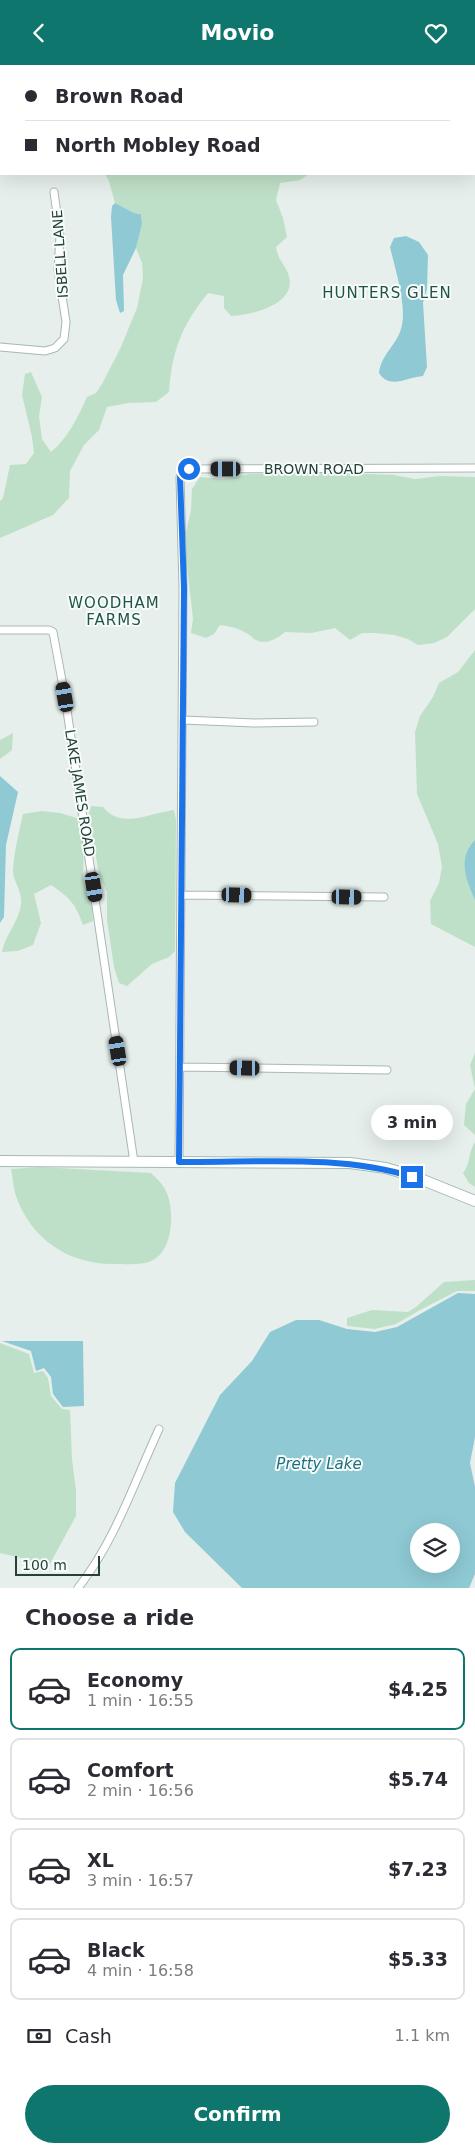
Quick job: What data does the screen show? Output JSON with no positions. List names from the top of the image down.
{
  "streets": {
    "street": ["ISBELL LANE", "BROWN ROAD", "LAKE JAMES ROAD"]
  },
  "districts": ["HUNTERS GLEN", "WOODHAM FARMS"],
  "water": ["Pretty Lake"],
  "scale_bar": "100 m",
  "page": {
    "header": "Movio",
    "banner": ["Brown Road", "North Mobley Road"],
    "bubble": "3 min",
    "scale": "100 m",
    "heading": "Choose a ride",
    "list": [
      {
        "name": "Economy",
        "note": "1 min · 16:55",
        "value": "$4.25"
      },
      {
        "name": "Comfort",
        "note": "2 min · 16:56",
        "value": "$5.74"
      },
      {
        "name": "XL",
        "note": "3 min · 16:57",
        "value": "$7.23"
      },
      {
        "name": "Black",
        "note": "4 min · 16:58",
        "value": "$5.33"
      }
    ],
    "pay": ["Cash", "1.1 km"],
    "buttons": "Confirm"
  }
}
